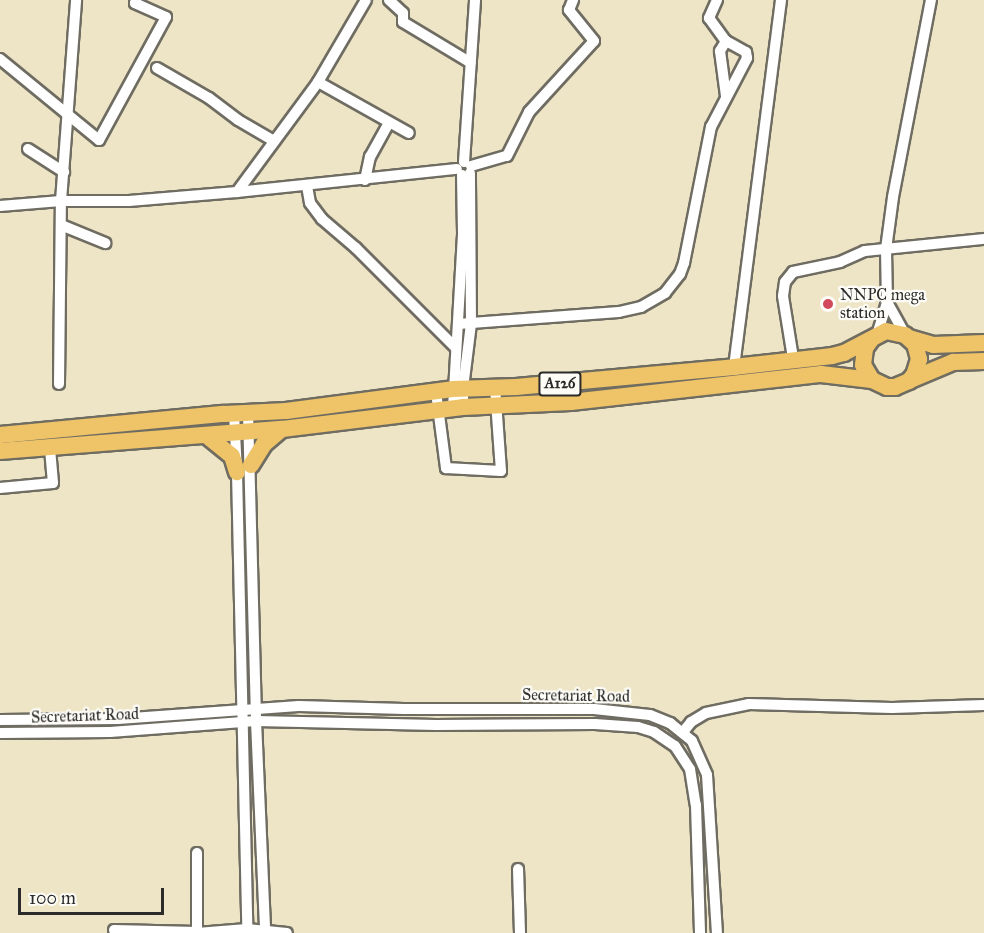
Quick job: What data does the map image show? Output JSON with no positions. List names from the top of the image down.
{
  "streets": {
    "highway": ["A126"],
    "street": ["Secretariat Road"]
  },
  "places": ["NNPC mega station"],
  "scale_bar": "100 m"
}
